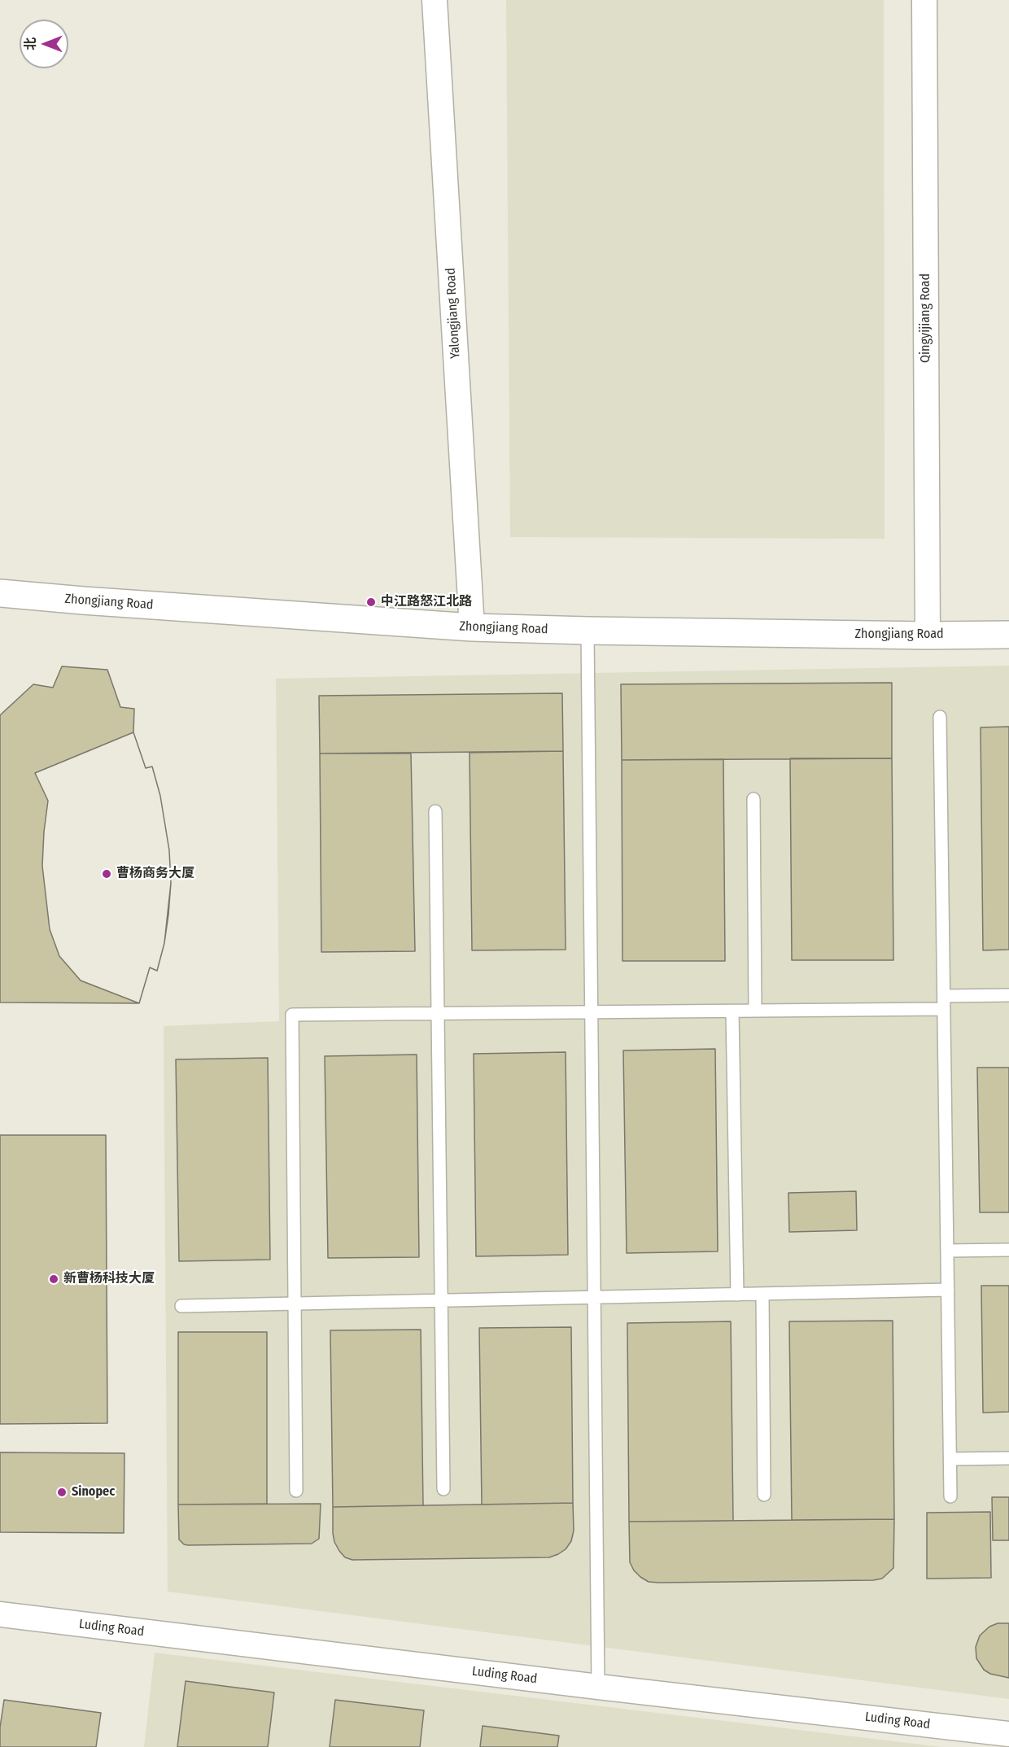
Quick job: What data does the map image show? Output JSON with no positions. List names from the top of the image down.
{
  "streets": {
    "street": [
      "Yalongjiang Road",
      "Qingyijiang Road",
      "Zhongjiang Road",
      "Luding Road"
    ]
  },
  "crossings": [
    ["Yalongjiang Road", "Zhongjiang Road"],
    ["Qingyijiang Road", "Zhongjiang Road"]
  ],
  "places": [
    "中江路怒江北路",
    "曹杨商务大厦",
    "新曹杨科技大厦",
    "Sinopec"
  ],
  "north": "left"
}
